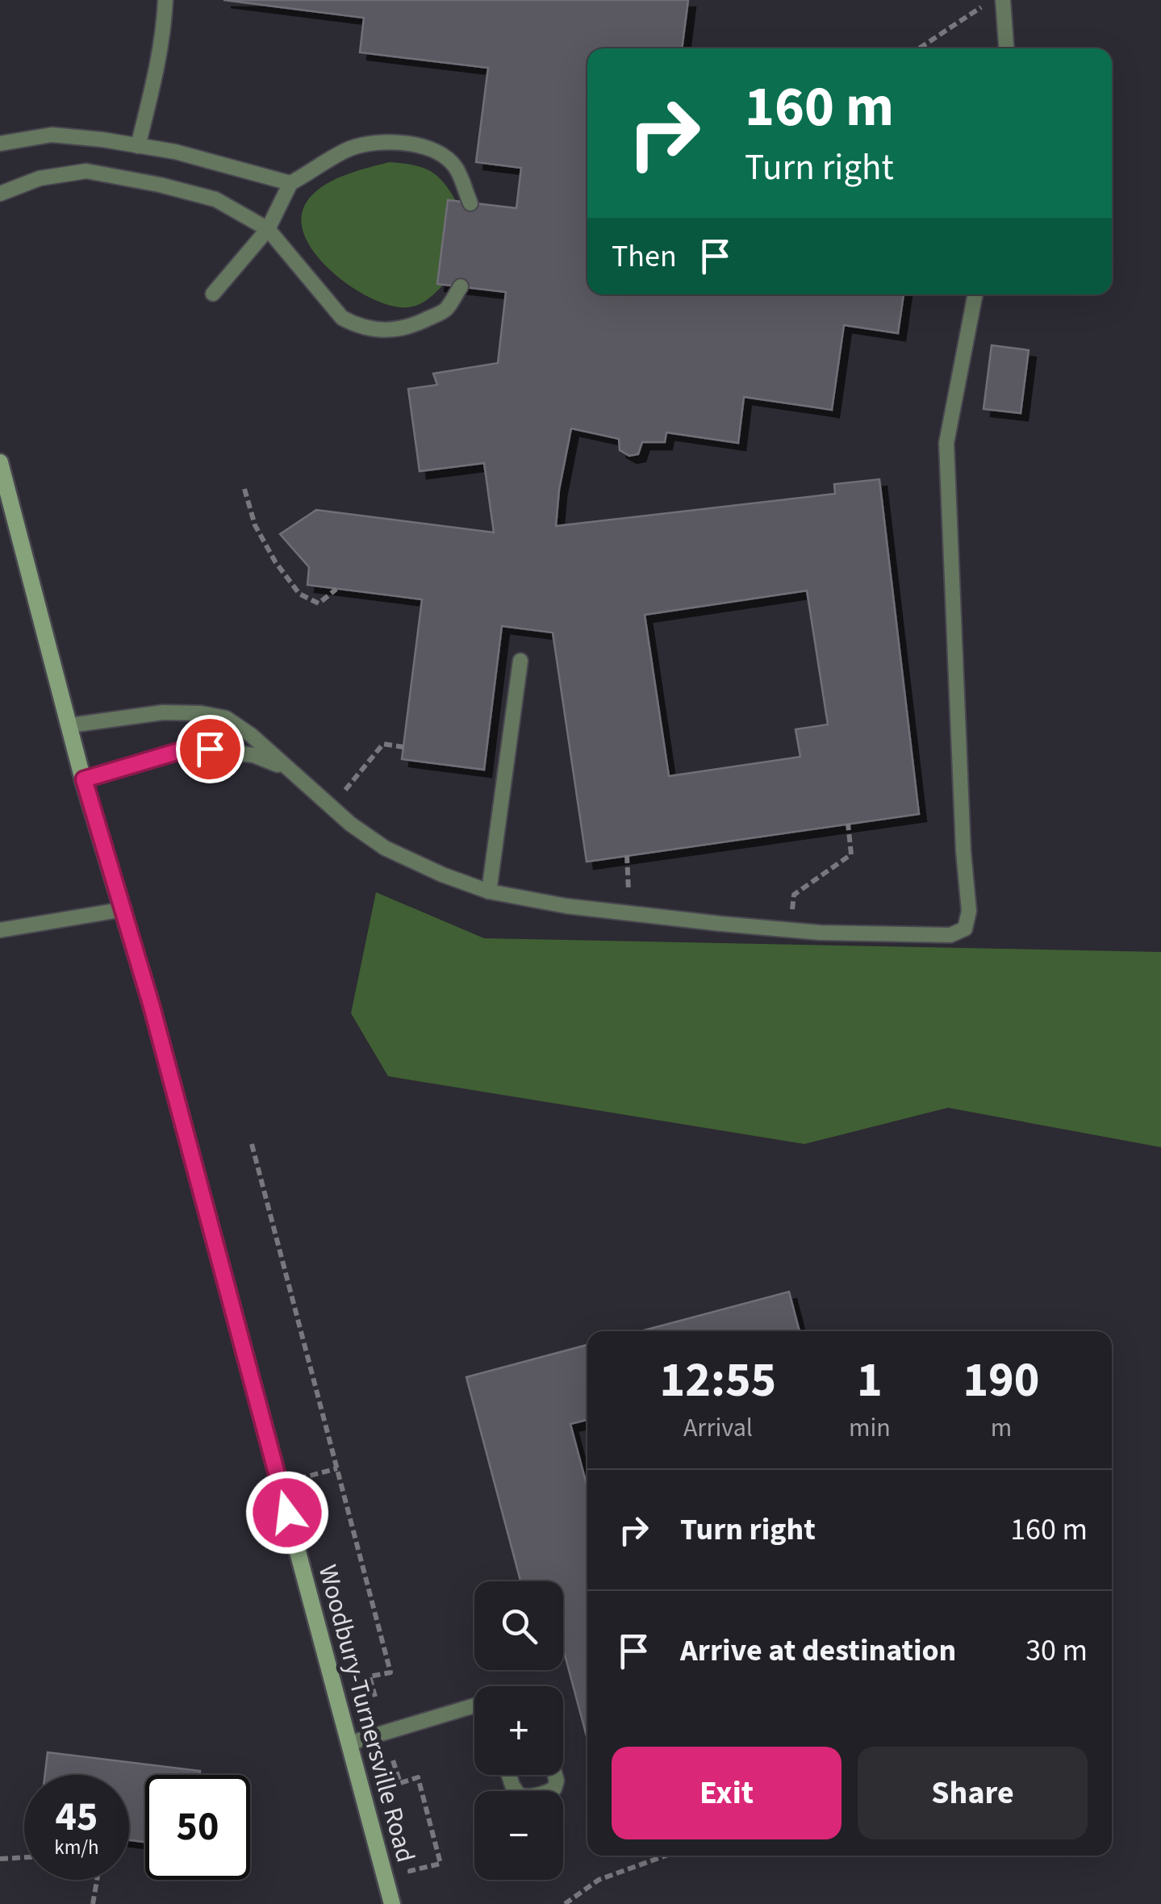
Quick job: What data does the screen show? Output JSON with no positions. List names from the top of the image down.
{
  "streets": {
    "main road": ["Woodbury-Turnersville Road"]
  },
  "page": {
    "turn": ["160 m", "Turn right"],
    "then": "Then",
    "eta": [
      "12:55",
      "Arrival",
      "1",
      "min",
      "190",
      "m"
    ],
    "list": [
      {
        "name": "Turn right",
        "value": "160 m"
      },
      {
        "name": "Arrive at destination",
        "value": "30 m"
      }
    ],
    "map_buttons": ["+", "−"],
    "buttons": ["Exit", "Share"],
    "speed": "45 km/h",
    "limit": "50"
  }
}
